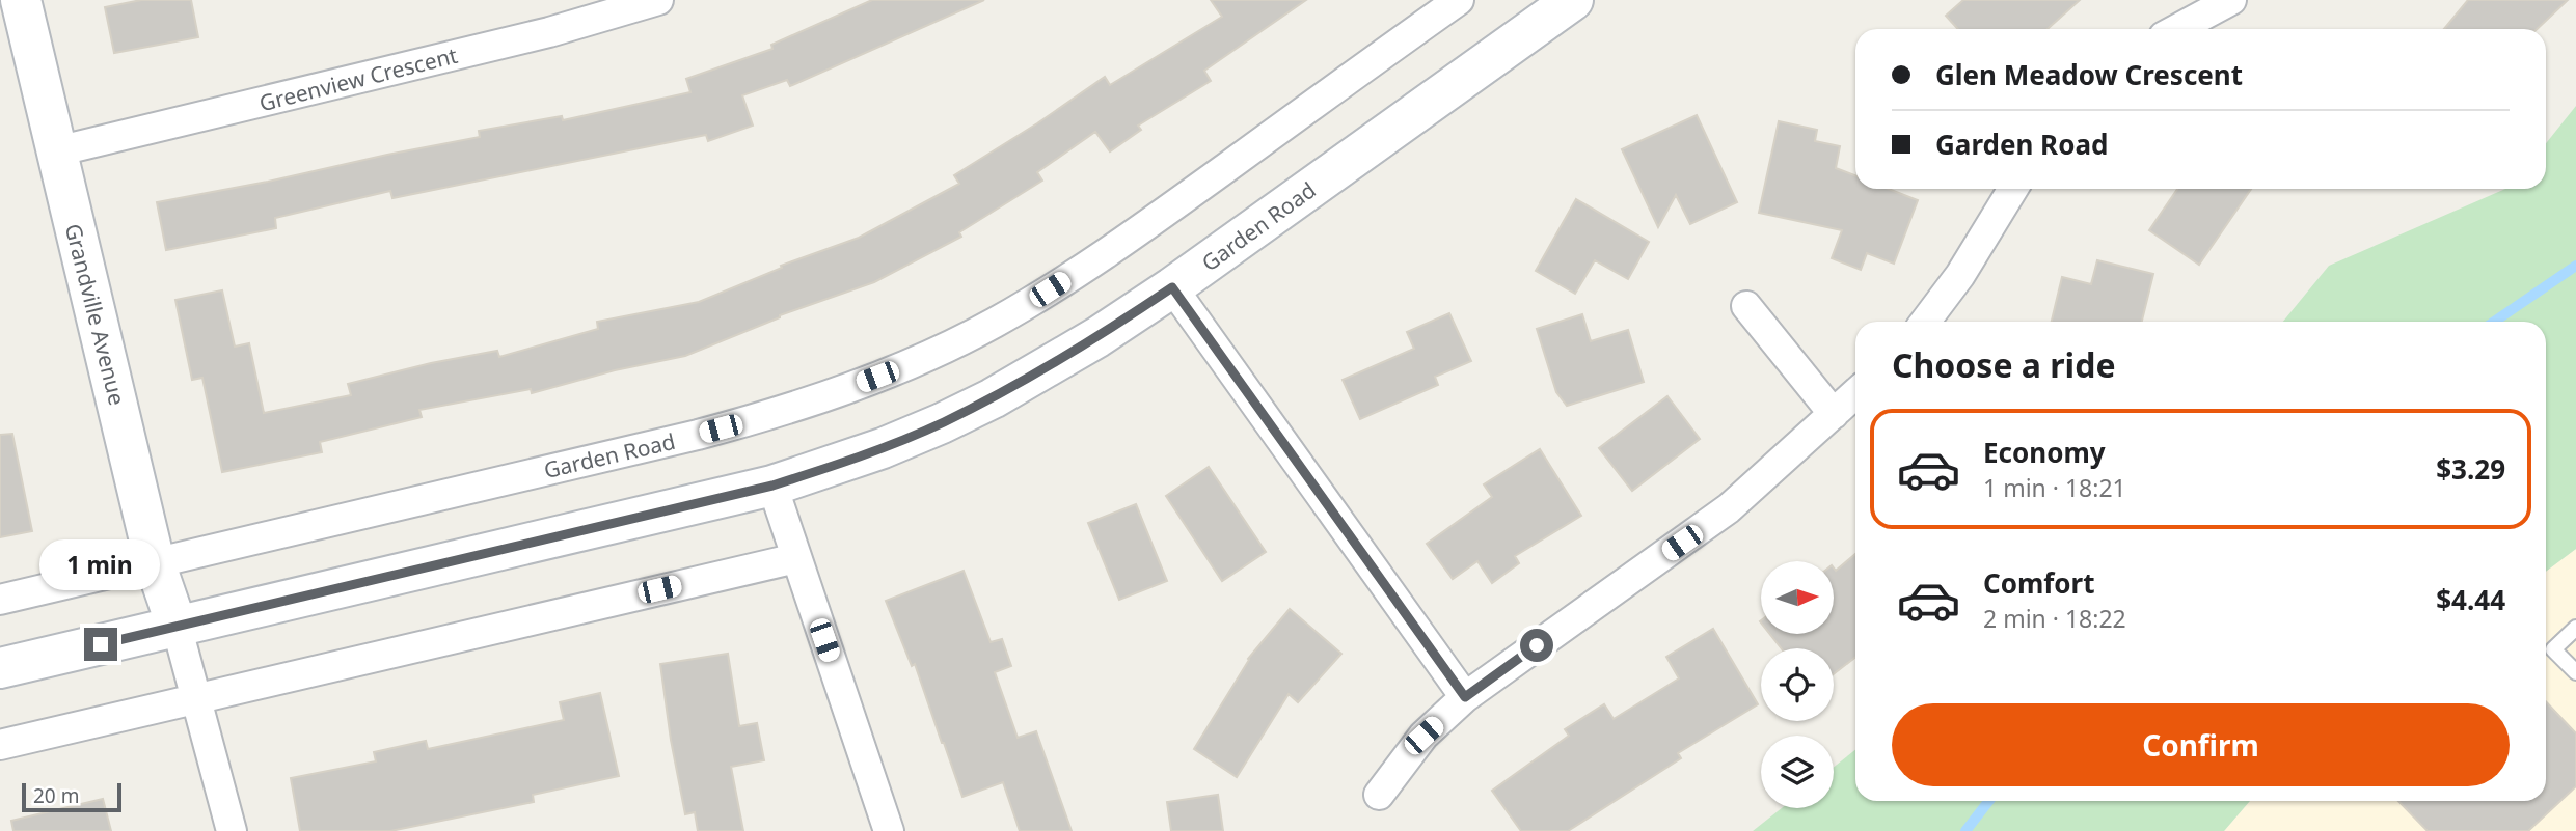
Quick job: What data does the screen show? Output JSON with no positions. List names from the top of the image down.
{
  "streets": {
    "street": ["Greenview Crescent", "Garden Road", "Grandville Avenue"]
  },
  "crossings": [
    ["Greenview Crescent", "Grandville Avenue"],
    ["Garden Road", "Grandville Avenue"]
  ],
  "scale_bar": "20 m",
  "north": "right",
  "page": {
    "banner": ["Glen Meadow Crescent", "Garden Road"],
    "heading": "Choose a ride",
    "list": [
      {
        "name": "Economy",
        "note": "1 min · 18:21",
        "value": "$3.29"
      },
      {
        "name": "Comfort",
        "note": "2 min · 18:22",
        "value": "$4.44"
      }
    ],
    "bubble": "1 min",
    "buttons": "Confirm",
    "scale": "20 m"
  }
}
